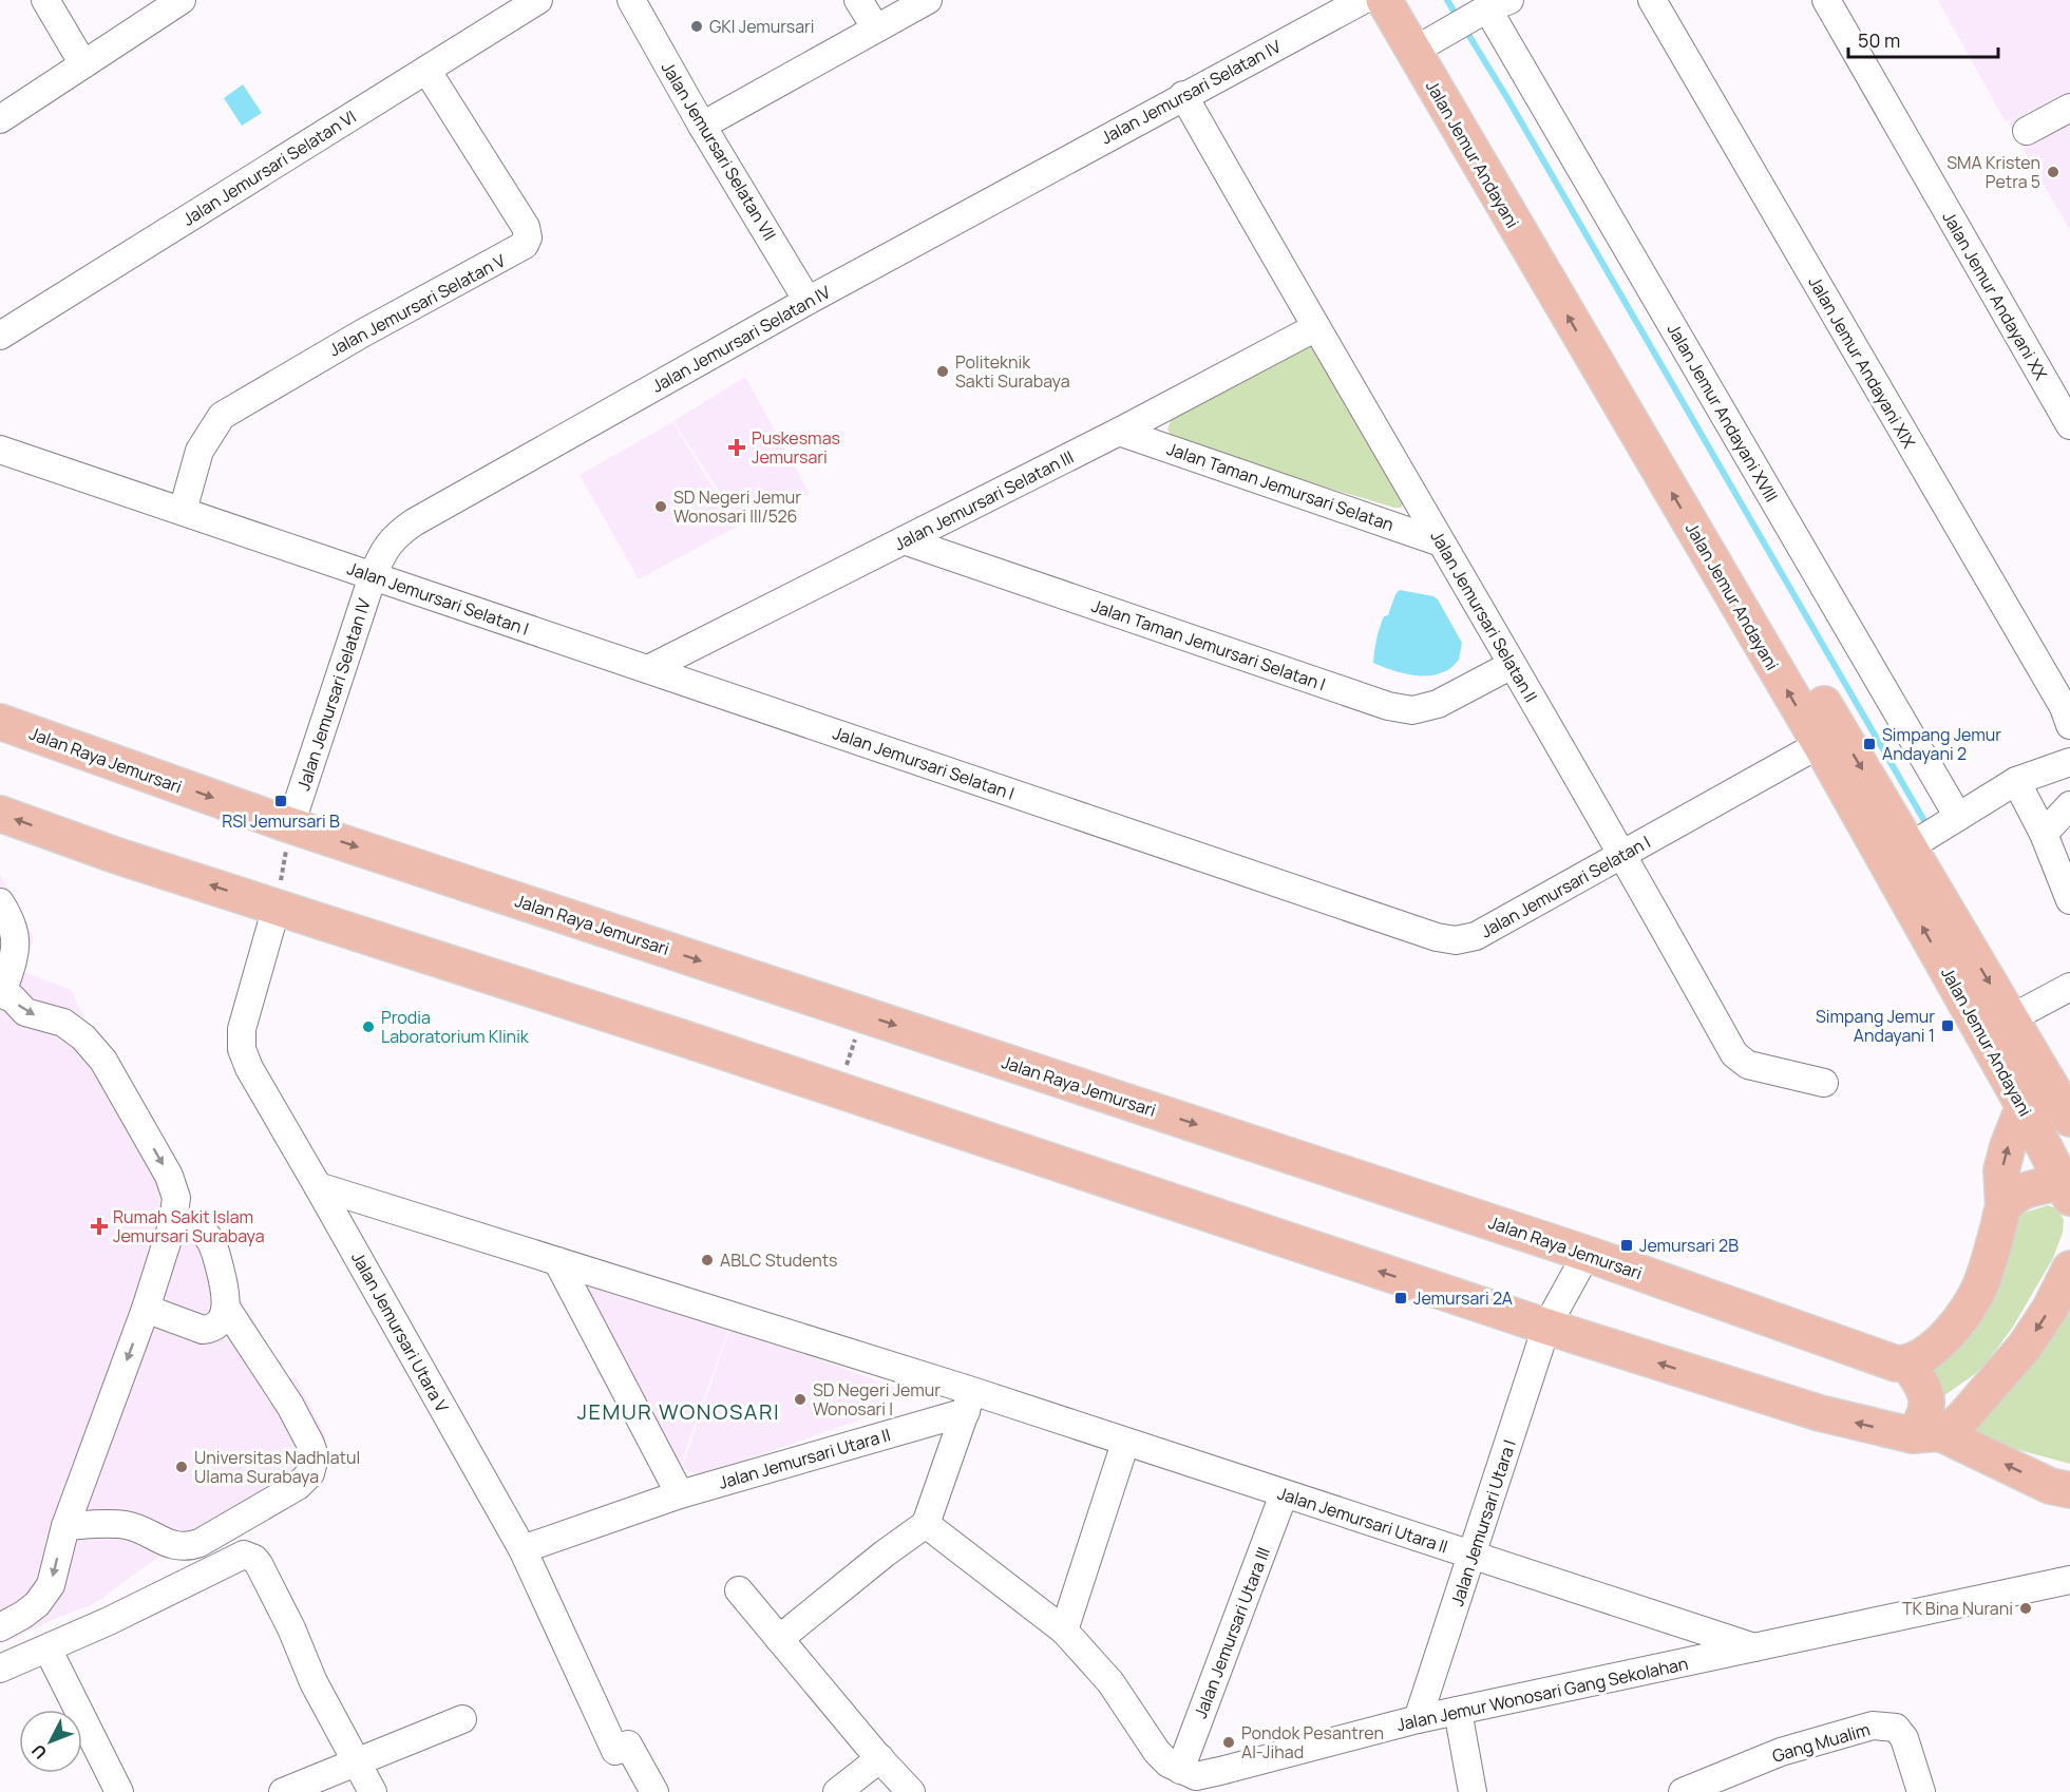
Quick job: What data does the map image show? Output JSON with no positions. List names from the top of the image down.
{
  "streets": {
    "main road": ["Jalan Jemur Andayani", "Jalan Raya Jemursari"],
    "street": [
      "Jalan Jemursari Selatan IV",
      "Jalan Jemursari Selatan VII",
      "Jalan Jemursari Selatan VI",
      "Jalan Jemur Andayani XX",
      "Jalan Jemursari Selatan V",
      "Jalan Jemur Andayani XIX",
      "Jalan Jemur Andayani XVIII",
      "Jalan Taman Jemursari Selatan",
      "Jalan Jemursari Selatan III",
      "Jalan Jemursari Selatan I",
      "Jalan Jemursari Selatan II",
      "Jalan Taman Jemursari Selatan I",
      "Jalan Jemursari Utara V",
      "Jalan Jemursari Utara II",
      "Jalan Jemursari Utara I",
      "Jalan Jemursari Utara III",
      "Jalan Jemur Wonosari Gang Sekolahan",
      "Gang Mualim"
    ]
  },
  "crossings": [
    ["Jalan Jemursari Selatan IV", "Jalan Jemursari Selatan VII"],
    ["Jalan Jemursari Selatan IV", "Jalan Jemursari Selatan I"],
    ["Jalan Jemursari Selatan IV", "Jalan Jemursari Selatan II"],
    ["Jalan Jemursari Selatan IV", "Jalan Raya Jemursari"],
    ["Jalan Jemur Andayani", "Jalan Jemur Andayani XVIII"],
    ["Jalan Jemur Andayani", "Jalan Jemursari Selatan I"],
    ["Jalan Jemursari Selatan VI", "Jalan Jemursari Selatan V"],
    ["Jalan Jemursari Selatan V", "Jalan Jemursari Selatan I"],
    ["Jalan Taman Jemursari Selatan", "Jalan Jemursari Selatan III"],
    ["Jalan Taman Jemursari Selatan", "Jalan Jemursari Selatan II"],
    ["Jalan Jemursari Selatan III", "Jalan Jemursari Selatan I"],
    ["Jalan Jemursari Selatan III", "Jalan Jemursari Selatan II"],
    ["Jalan Jemursari Selatan III", "Jalan Taman Jemursari Selatan I"],
    ["Jalan Jemursari Selatan I", "Jalan Jemursari Selatan II"],
    ["Jalan Jemursari Selatan II", "Jalan Taman Jemursari Selatan I"],
    ["Jalan Raya Jemursari", "Jalan Jemursari Utara I"],
    ["Jalan Jemursari Utara V", "Jalan Jemursari Utara II"],
    ["Jalan Jemursari Utara II", "Jalan Jemursari Utara I"],
    ["Jalan Jemursari Utara II", "Jalan Jemursari Utara III"],
    ["Jalan Jemursari Utara II", "Jalan Jemur Wonosari Gang Sekolahan"],
    ["Jalan Jemursari Utara I", "Jalan Jemur Wonosari Gang Sekolahan"],
    ["Jalan Jemursari Utara III", "Jalan Jemur Wonosari Gang Sekolahan"]
  ],
  "districts": ["JEMUR WONOSARI"],
  "places": {
    "other": [
      "GKI Jemursari",
      "SMA Kristen Petra 5",
      "Politeknik Sakti Surabaya",
      "SD Negeri Jemur Wonosari III/526",
      "Prodia Laboratorium Klinik",
      "ABLC Students",
      "SD Negeri Jemur Wonosari I",
      "Universitas Nadhlatul Ulama Surabaya",
      "TK Bina Nurani",
      "Pondok Pesantren Al-Jihad"
    ],
    "health": ["Puskesmas Jemursari", "Rumah Sakit Islam Jemursari Surabaya"],
    "transit": [
      "Simpang Jemur Andayani 2",
      "RSI Jemursari B",
      "Simpang Jemur Andayani 1",
      "Jemursari 2B",
      "Jemursari 2A"
    ]
  },
  "scale_bar": "50 m",
  "north": "bottom left"
}
